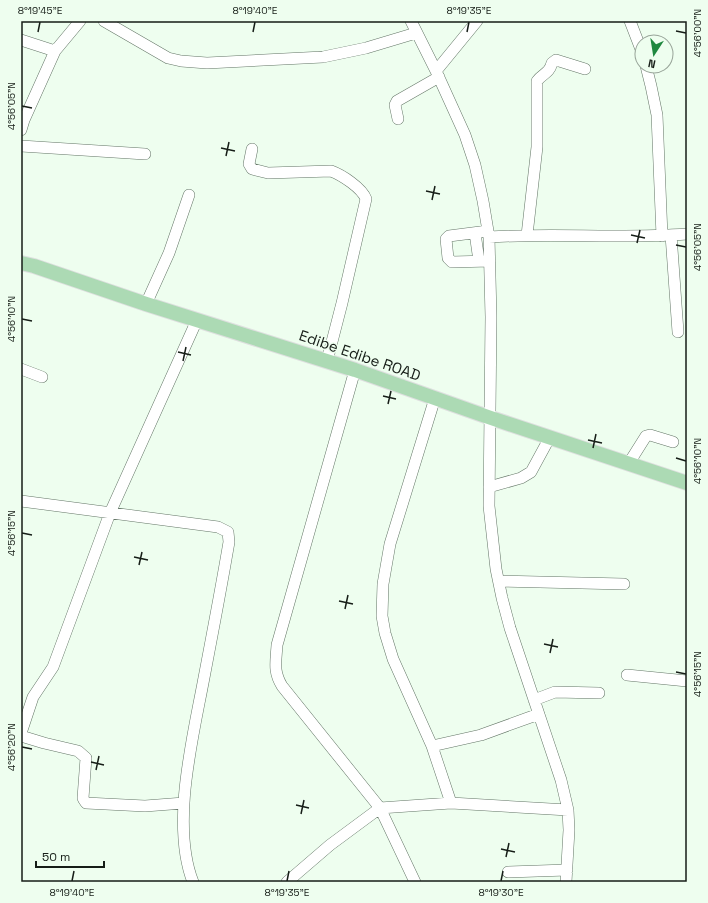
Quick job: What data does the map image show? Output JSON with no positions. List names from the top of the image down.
{
  "streets": {
    "main road": ["Edibe Edibe ROAD"]
  },
  "scale_bar": "50 m",
  "north": "bottom",
  "coordinates": [
    "8°19'45\"E",
    "8°19'40\"E",
    "8°19'35\"E",
    "4°56'00\"N",
    "4°56'05\"N",
    "4°56'10\"N",
    "4°56'15\"N",
    "4°56'20\"N",
    "8°19'30\"E"
  ]
}
